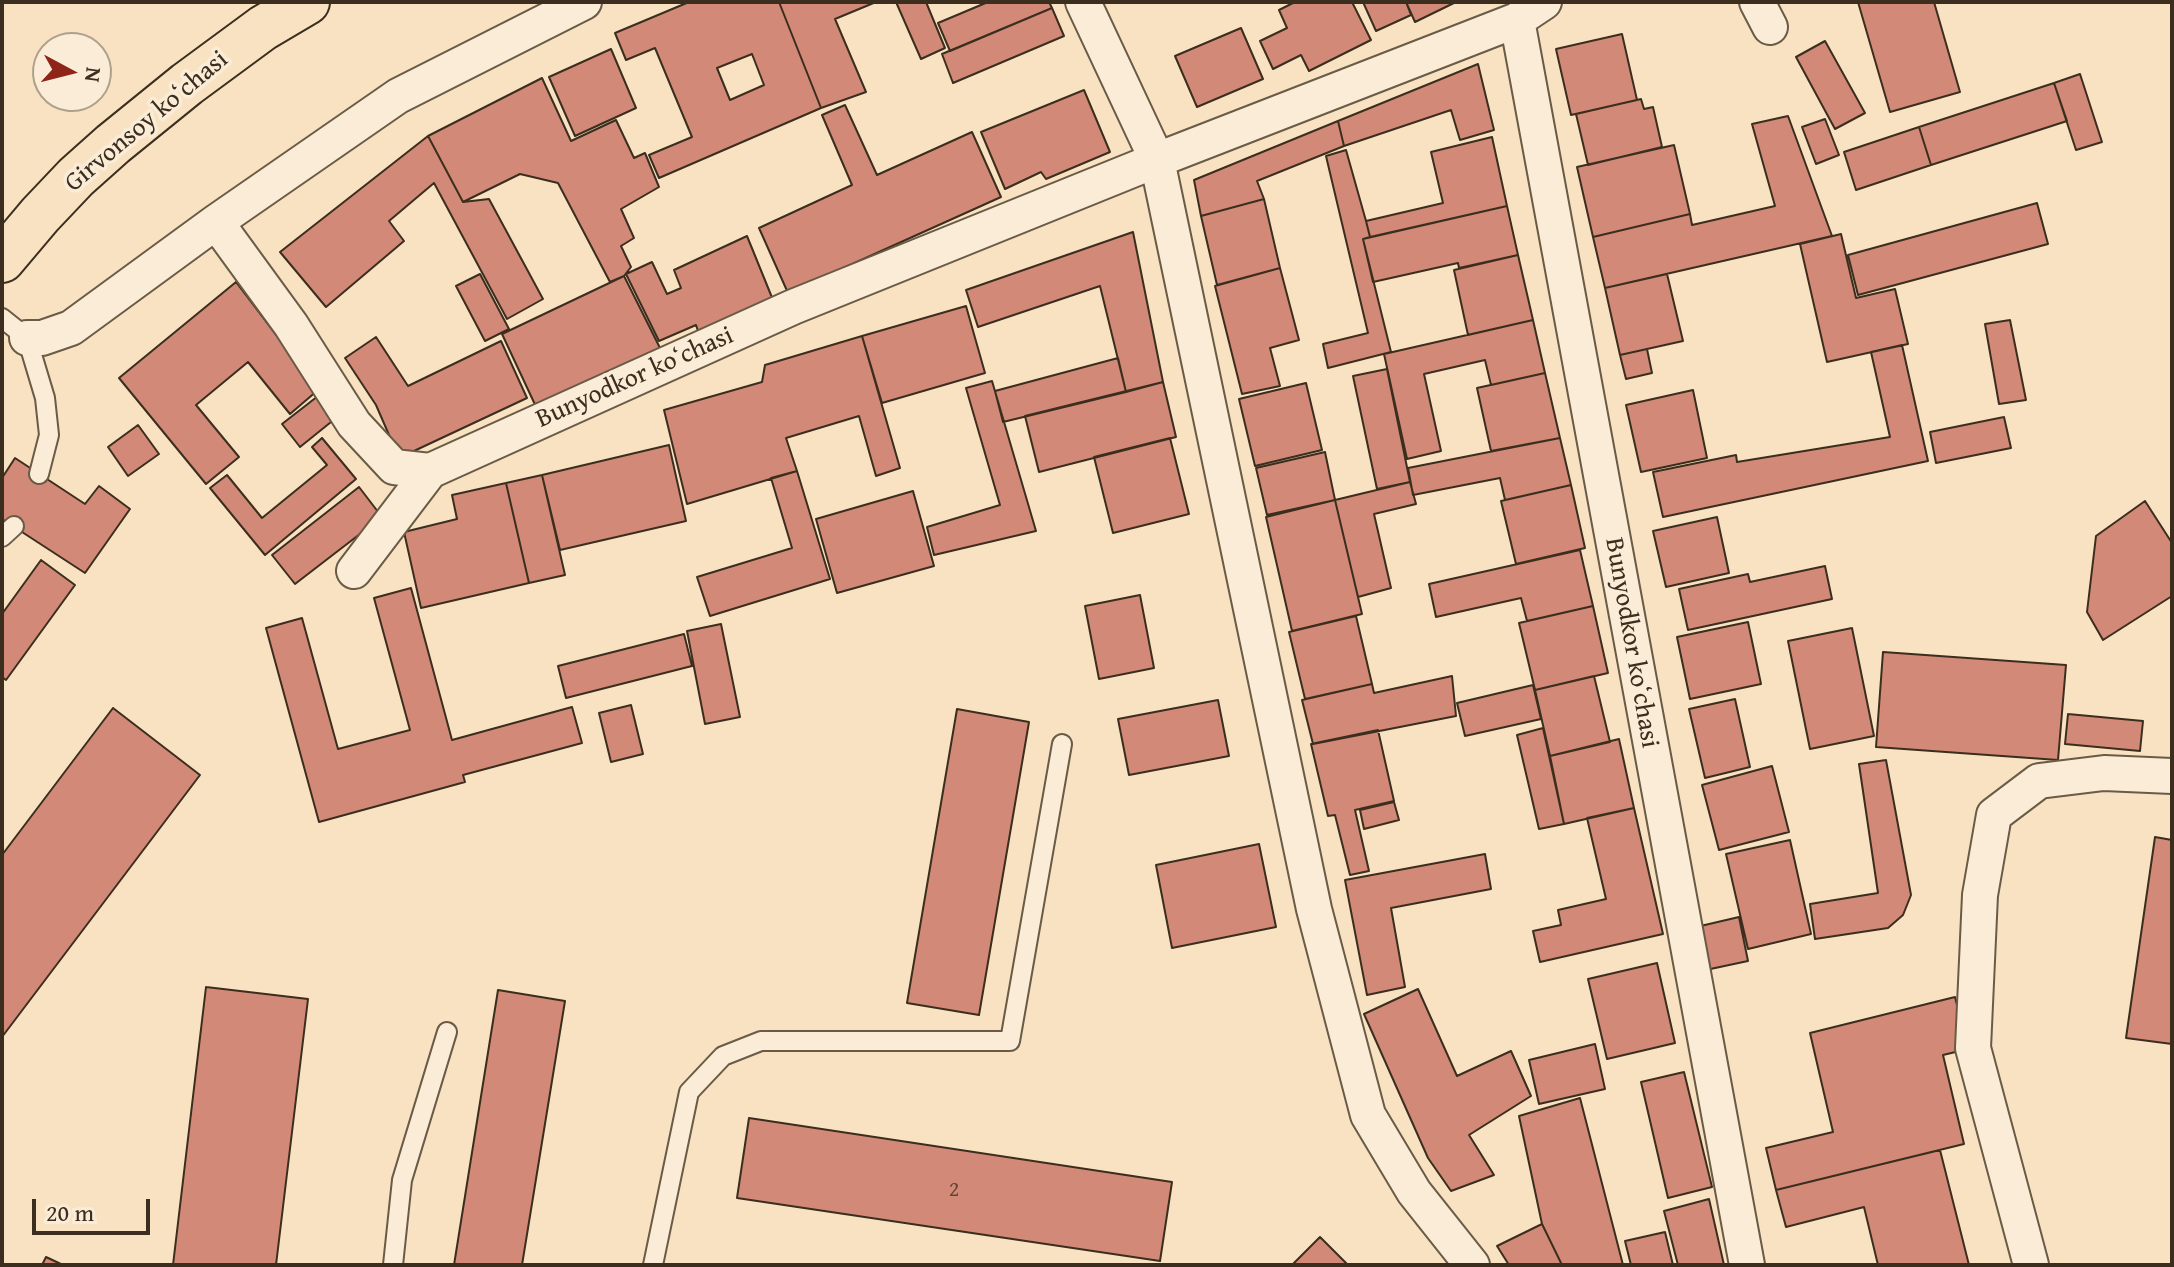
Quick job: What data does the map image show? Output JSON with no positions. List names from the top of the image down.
{
  "streets": {
    "main road": ["Girvonsoy koʻchasi"],
    "street": ["Bunyodkor koʻchasi"]
  },
  "house_numbers": ["2"],
  "scale_bar": "20 m",
  "north": "right"
}
